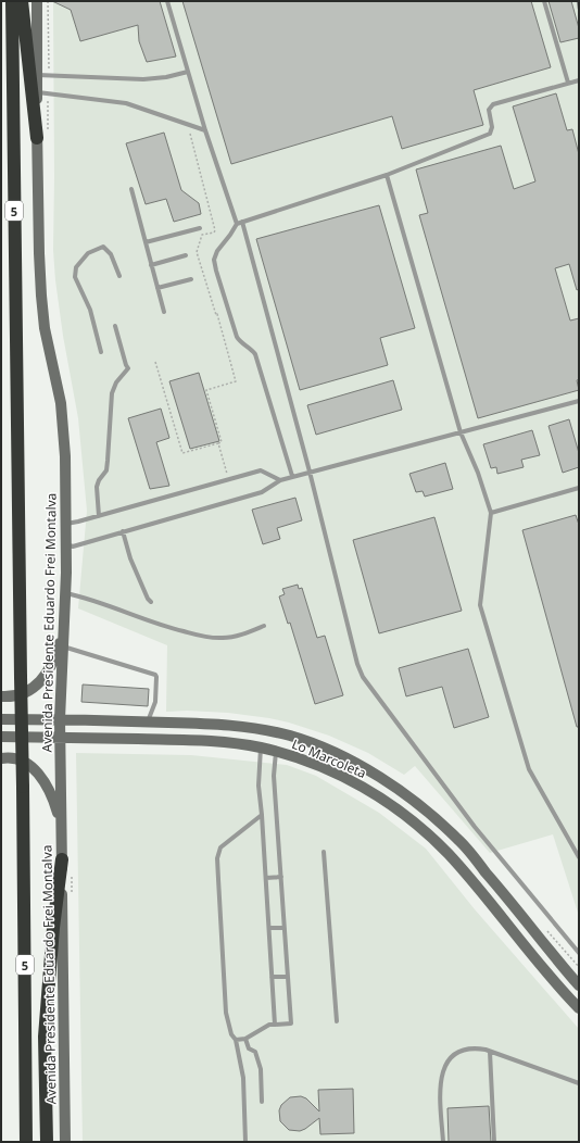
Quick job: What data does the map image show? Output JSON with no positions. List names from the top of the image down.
{
  "streets": {
    "highway": ["5"],
    "main road": ["Avenida Presidente Eduardo Frei Montalva", "Lo Marcoleta"]
  },
  "crossings": [
    ["Avenida Presidente Eduardo Frei Montalva", "Lo Marcoleta"]
  ]
}
